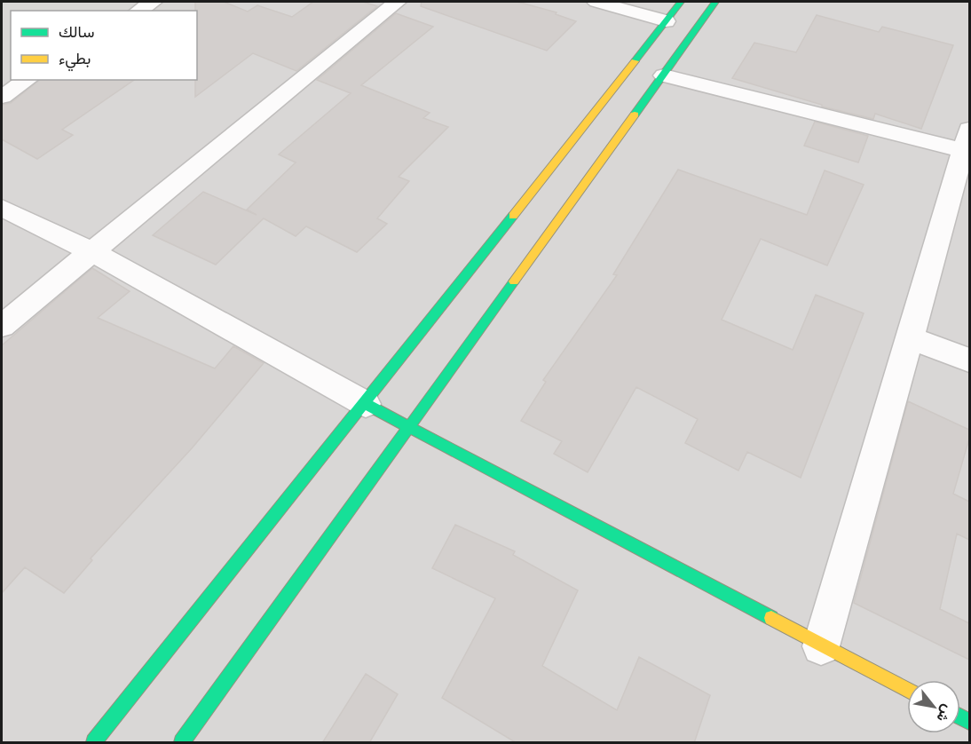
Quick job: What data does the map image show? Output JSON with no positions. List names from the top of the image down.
{
  "legend": ["سالك", "بطيء"],
  "north": "bottom right"
}
